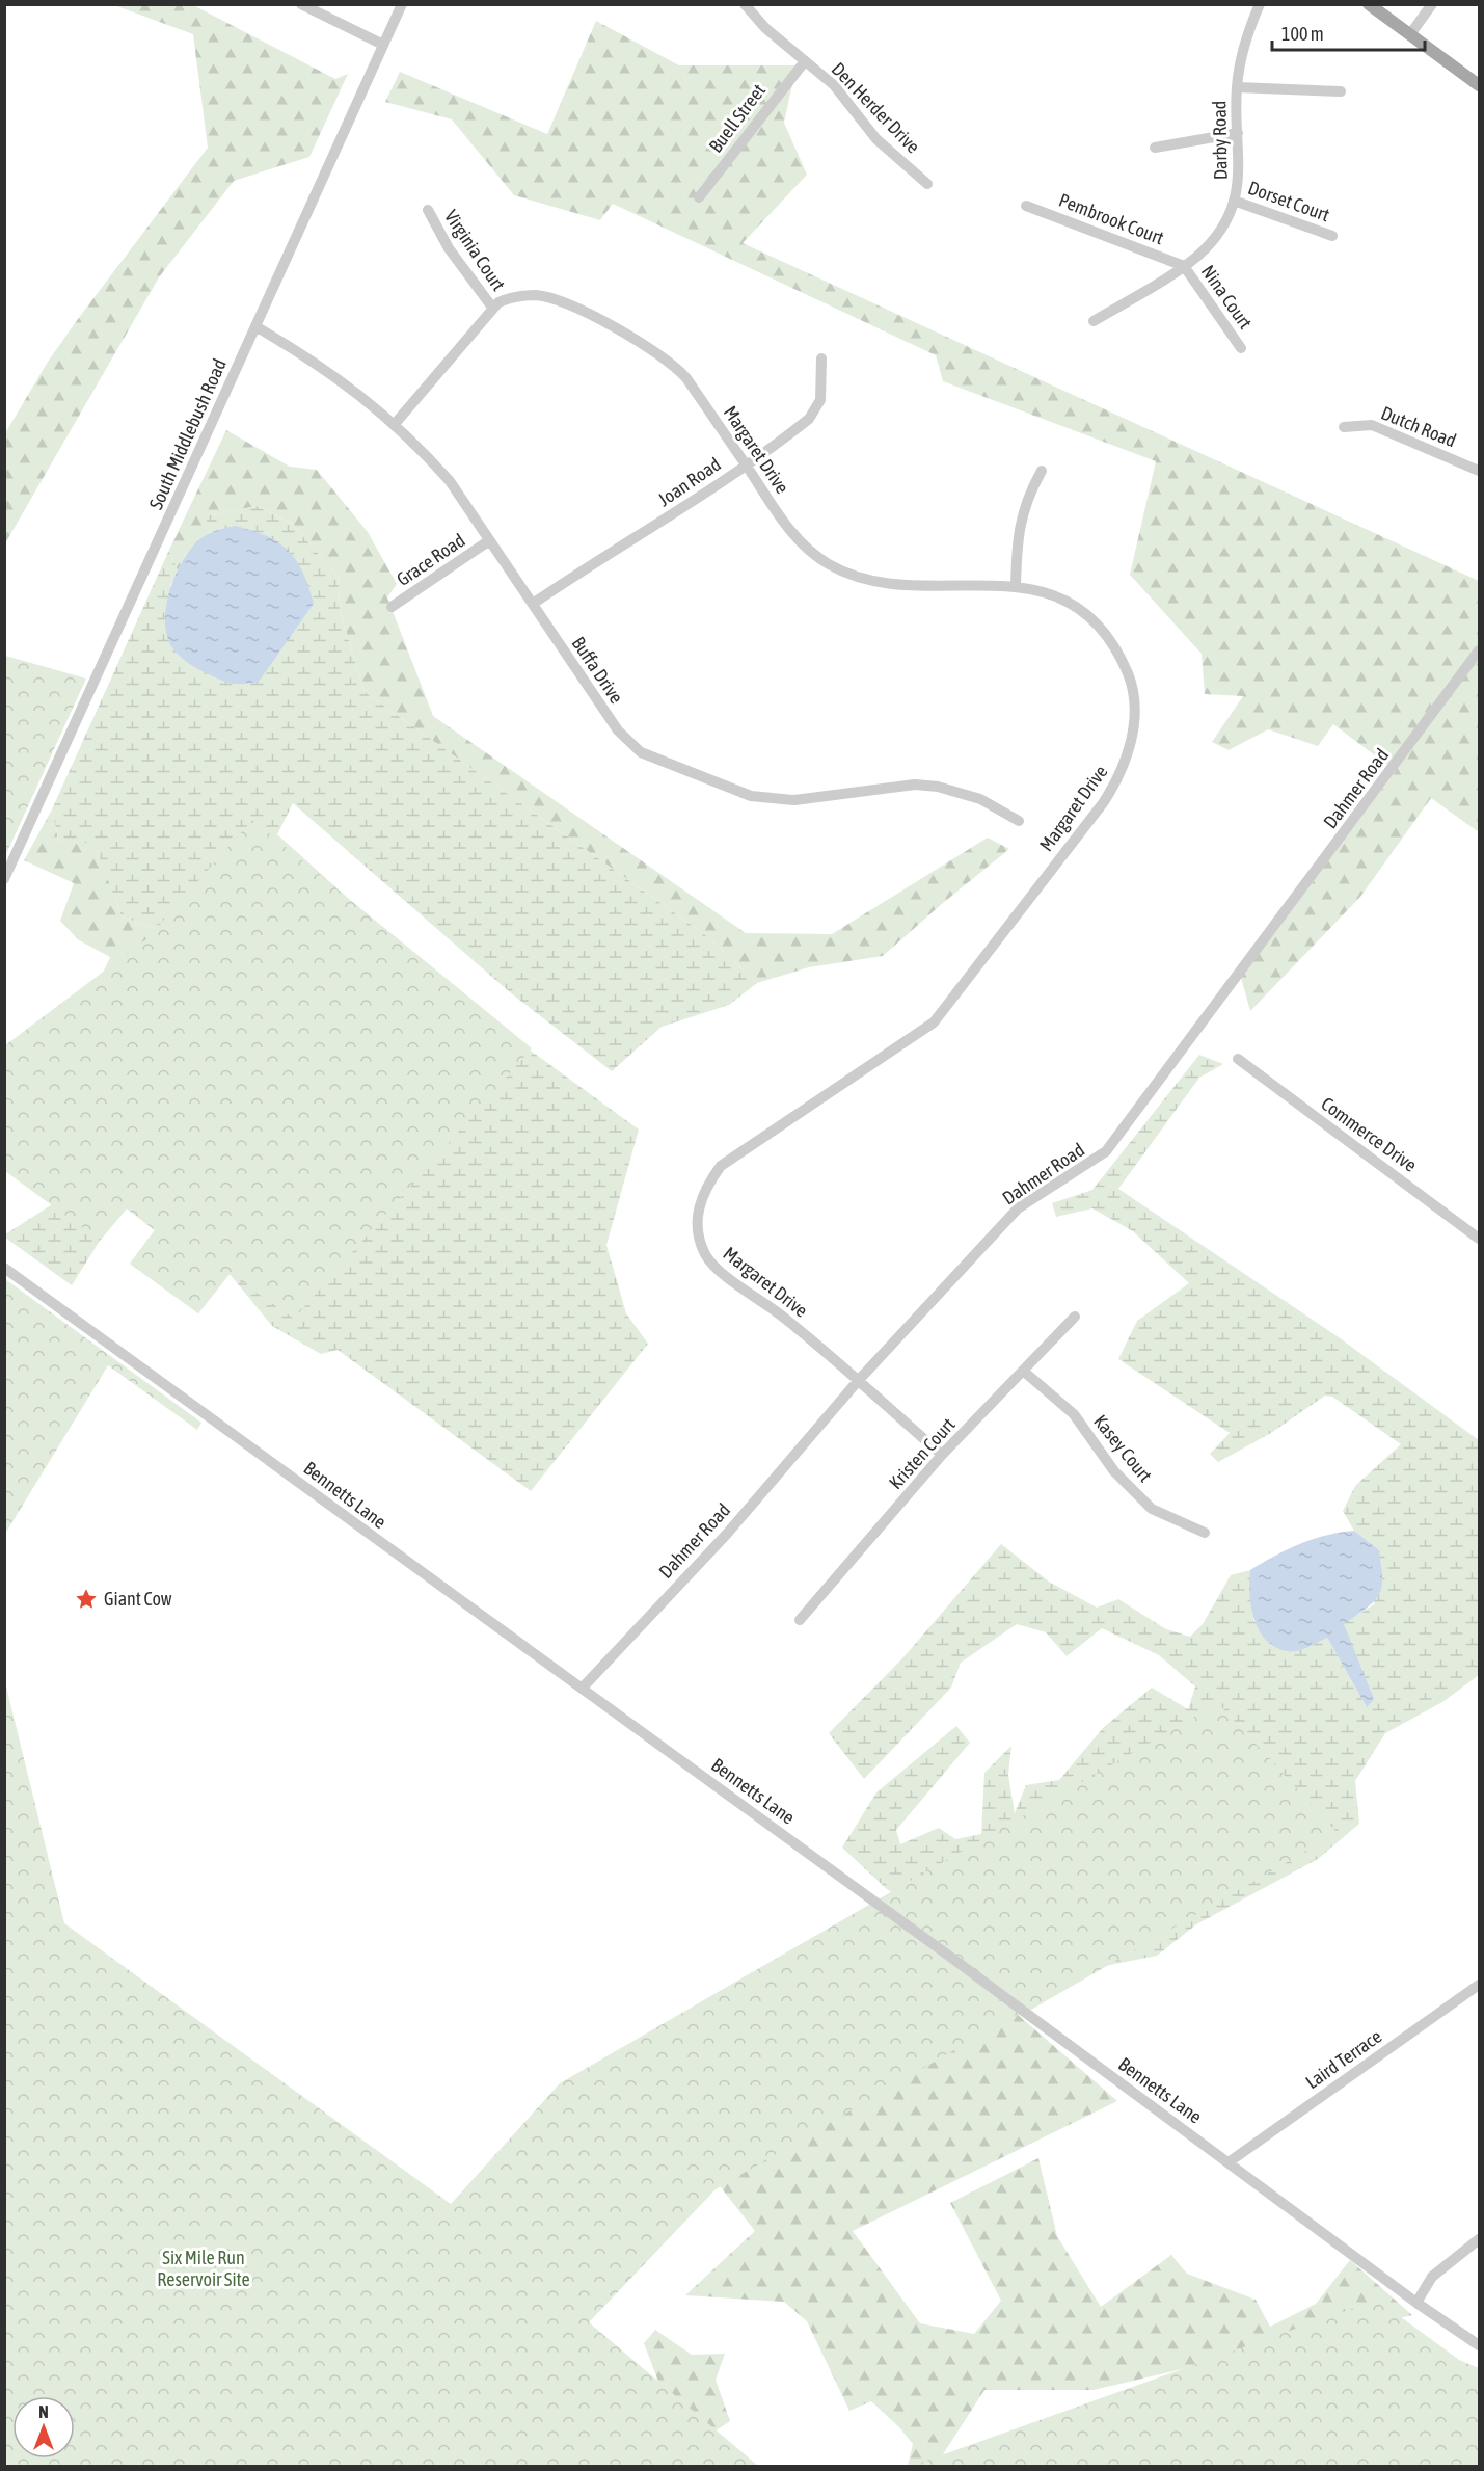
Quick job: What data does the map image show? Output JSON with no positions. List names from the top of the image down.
{
  "streets": {
    "street": [
      "Den Herder Drive",
      "Buell Street",
      "Darby Road",
      "Dorset Court",
      "Pembrook Court",
      "Virginia Court",
      "Nina Court",
      "Dutch Road",
      "South Middlebush Road",
      "Margaret Drive",
      "Joan Road",
      "Grace Road",
      "Buffa Drive",
      "Dahmer Road",
      "Commerce Drive",
      "Kasey Court",
      "Kristen Court",
      "Bennetts Lane",
      "Laird Terrace"
    ]
  },
  "crossings": [
    ["Den Herder Drive", "Buell Street"],
    ["Darby Road", "Dorset Court"],
    ["Darby Road", "Pembrook Court"],
    ["Darby Road", "Nina Court"],
    ["Pembrook Court", "Nina Court"],
    ["Virginia Court", "Margaret Drive"],
    ["South Middlebush Road", "Buffa Drive"],
    ["Margaret Drive", "Joan Road"],
    ["Margaret Drive", "Buffa Drive"],
    ["Margaret Drive", "Dahmer Road"],
    ["Margaret Drive", "Kristen Court"],
    ["Joan Road", "Buffa Drive"],
    ["Grace Road", "Buffa Drive"],
    ["Dahmer Road", "Bennetts Lane"],
    ["Kasey Court", "Kristen Court"],
    ["Bennetts Lane", "Laird Terrace"]
  ],
  "parks": ["Six Mile Run Reservoir Site"],
  "places": {
    "place": ["Giant Cow"]
  },
  "scale_bar": "100 m",
  "north": "top"
}
